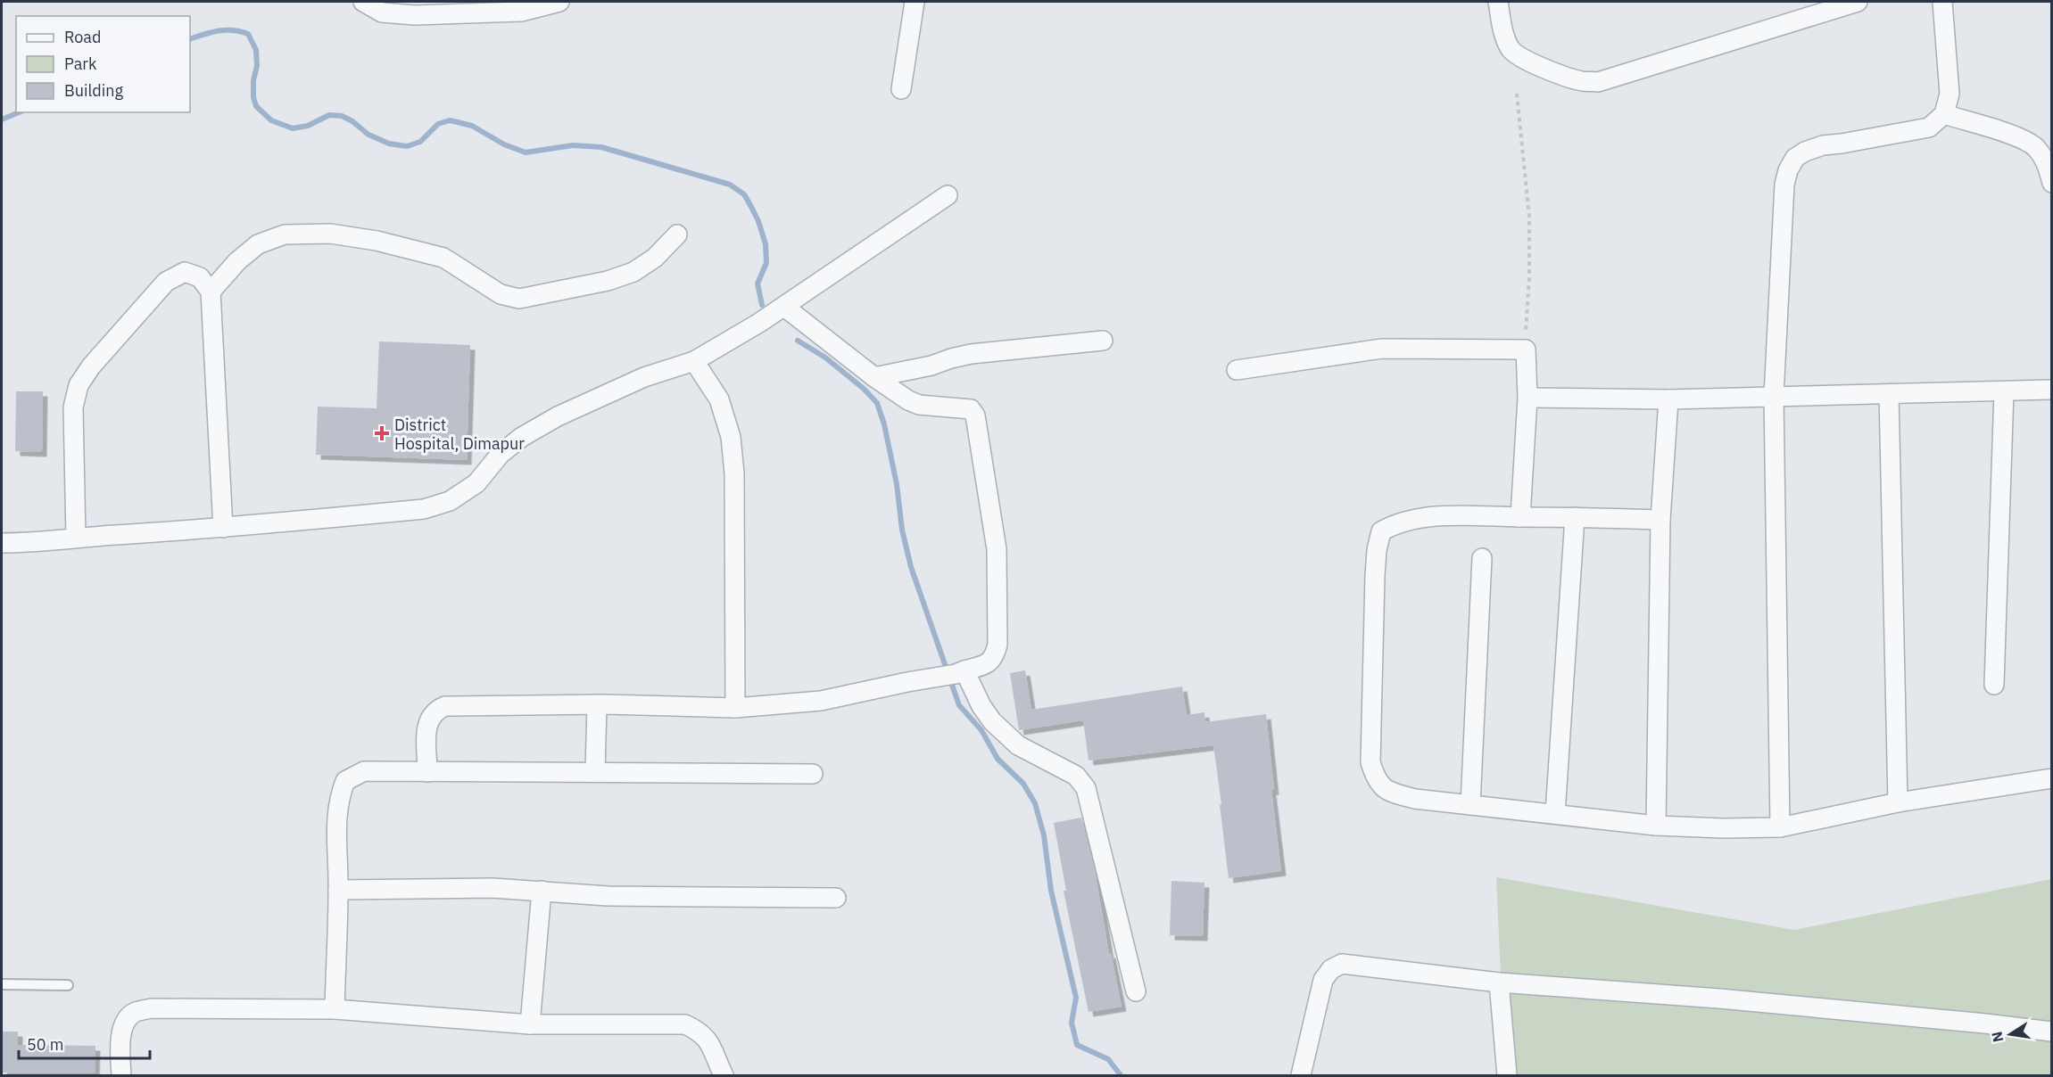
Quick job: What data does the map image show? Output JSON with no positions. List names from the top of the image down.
{
  "places": {
    "health": ["District Hospital, Dimapur"]
  },
  "legend": ["Road", "Park", "Building"],
  "scale_bar": "50 m",
  "north": "left"
}
